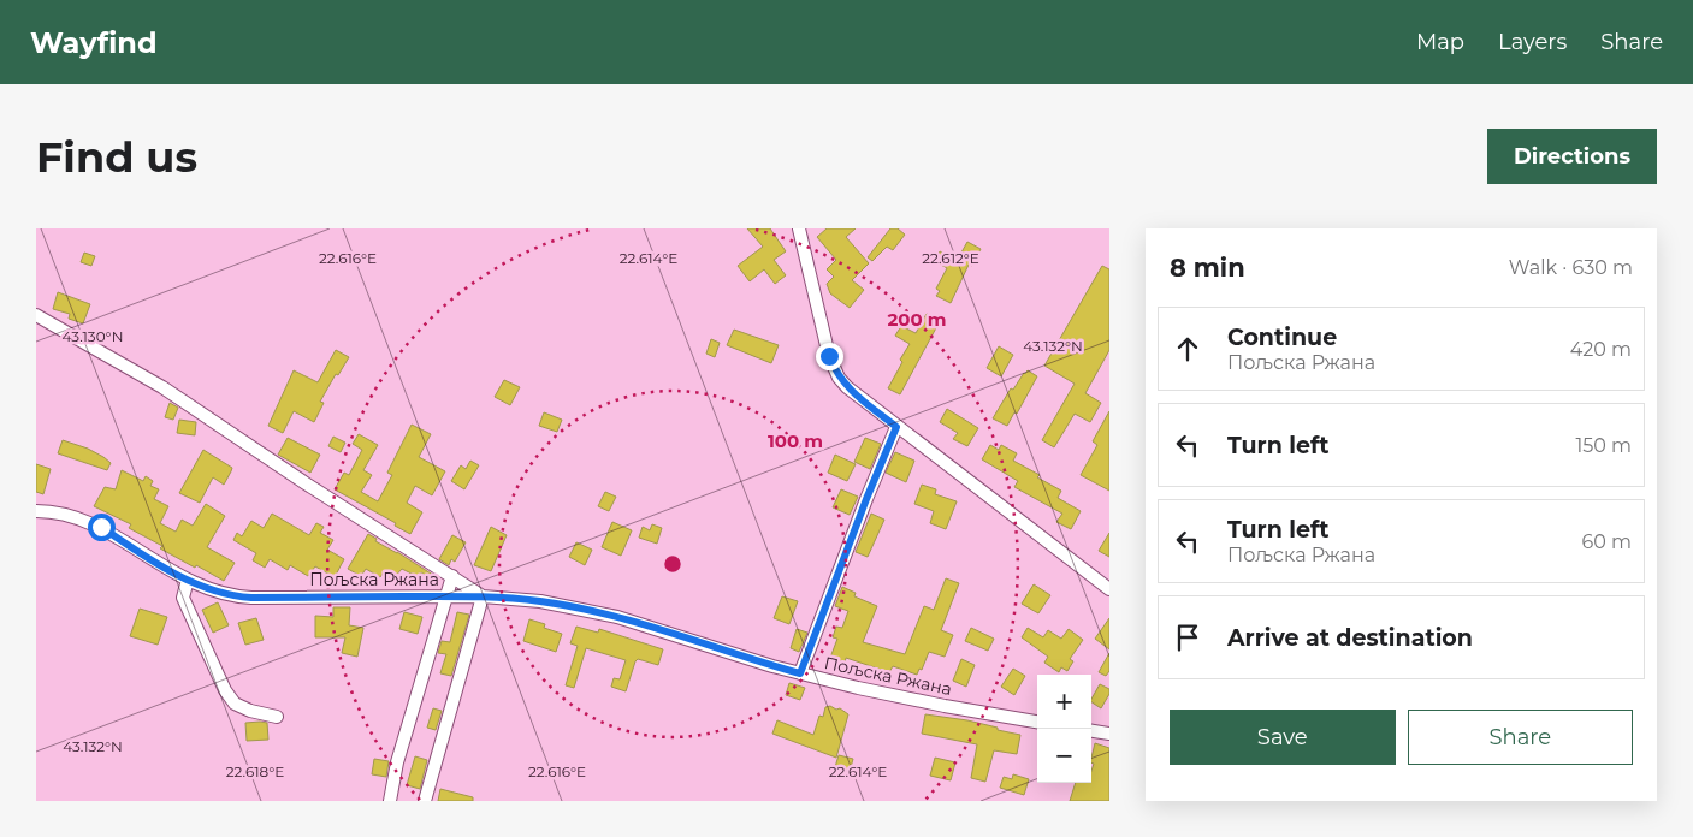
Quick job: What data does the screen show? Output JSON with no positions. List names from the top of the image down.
{
  "streets": {
    "street": ["Пољска Ржана"]
  },
  "page": {
    "header": "Wayfind",
    "nav": ["Map", "Layers", "Share"],
    "buttons": [
      "Directions",
      ["Save", "Share"]
    ],
    "title": "Find us",
    "heading": ["8 min", "Walk · 630 m"],
    "list": [
      ["Continue", "Пољска Ржана", "420 m"],
      ["Turn left", "150 m"],
      ["Turn left", "Пољска Ржана", "60 m"],
      "Arrive at destination"
    ],
    "map_buttons": ["+", "−"]
  },
  "coordinates": [
    "22.616°E",
    "22.614°E",
    "22.612°E",
    "43.130°N",
    "43.132°N",
    "22.618°E"
  ],
  "rings": ["200 m", "100 m"]
}
